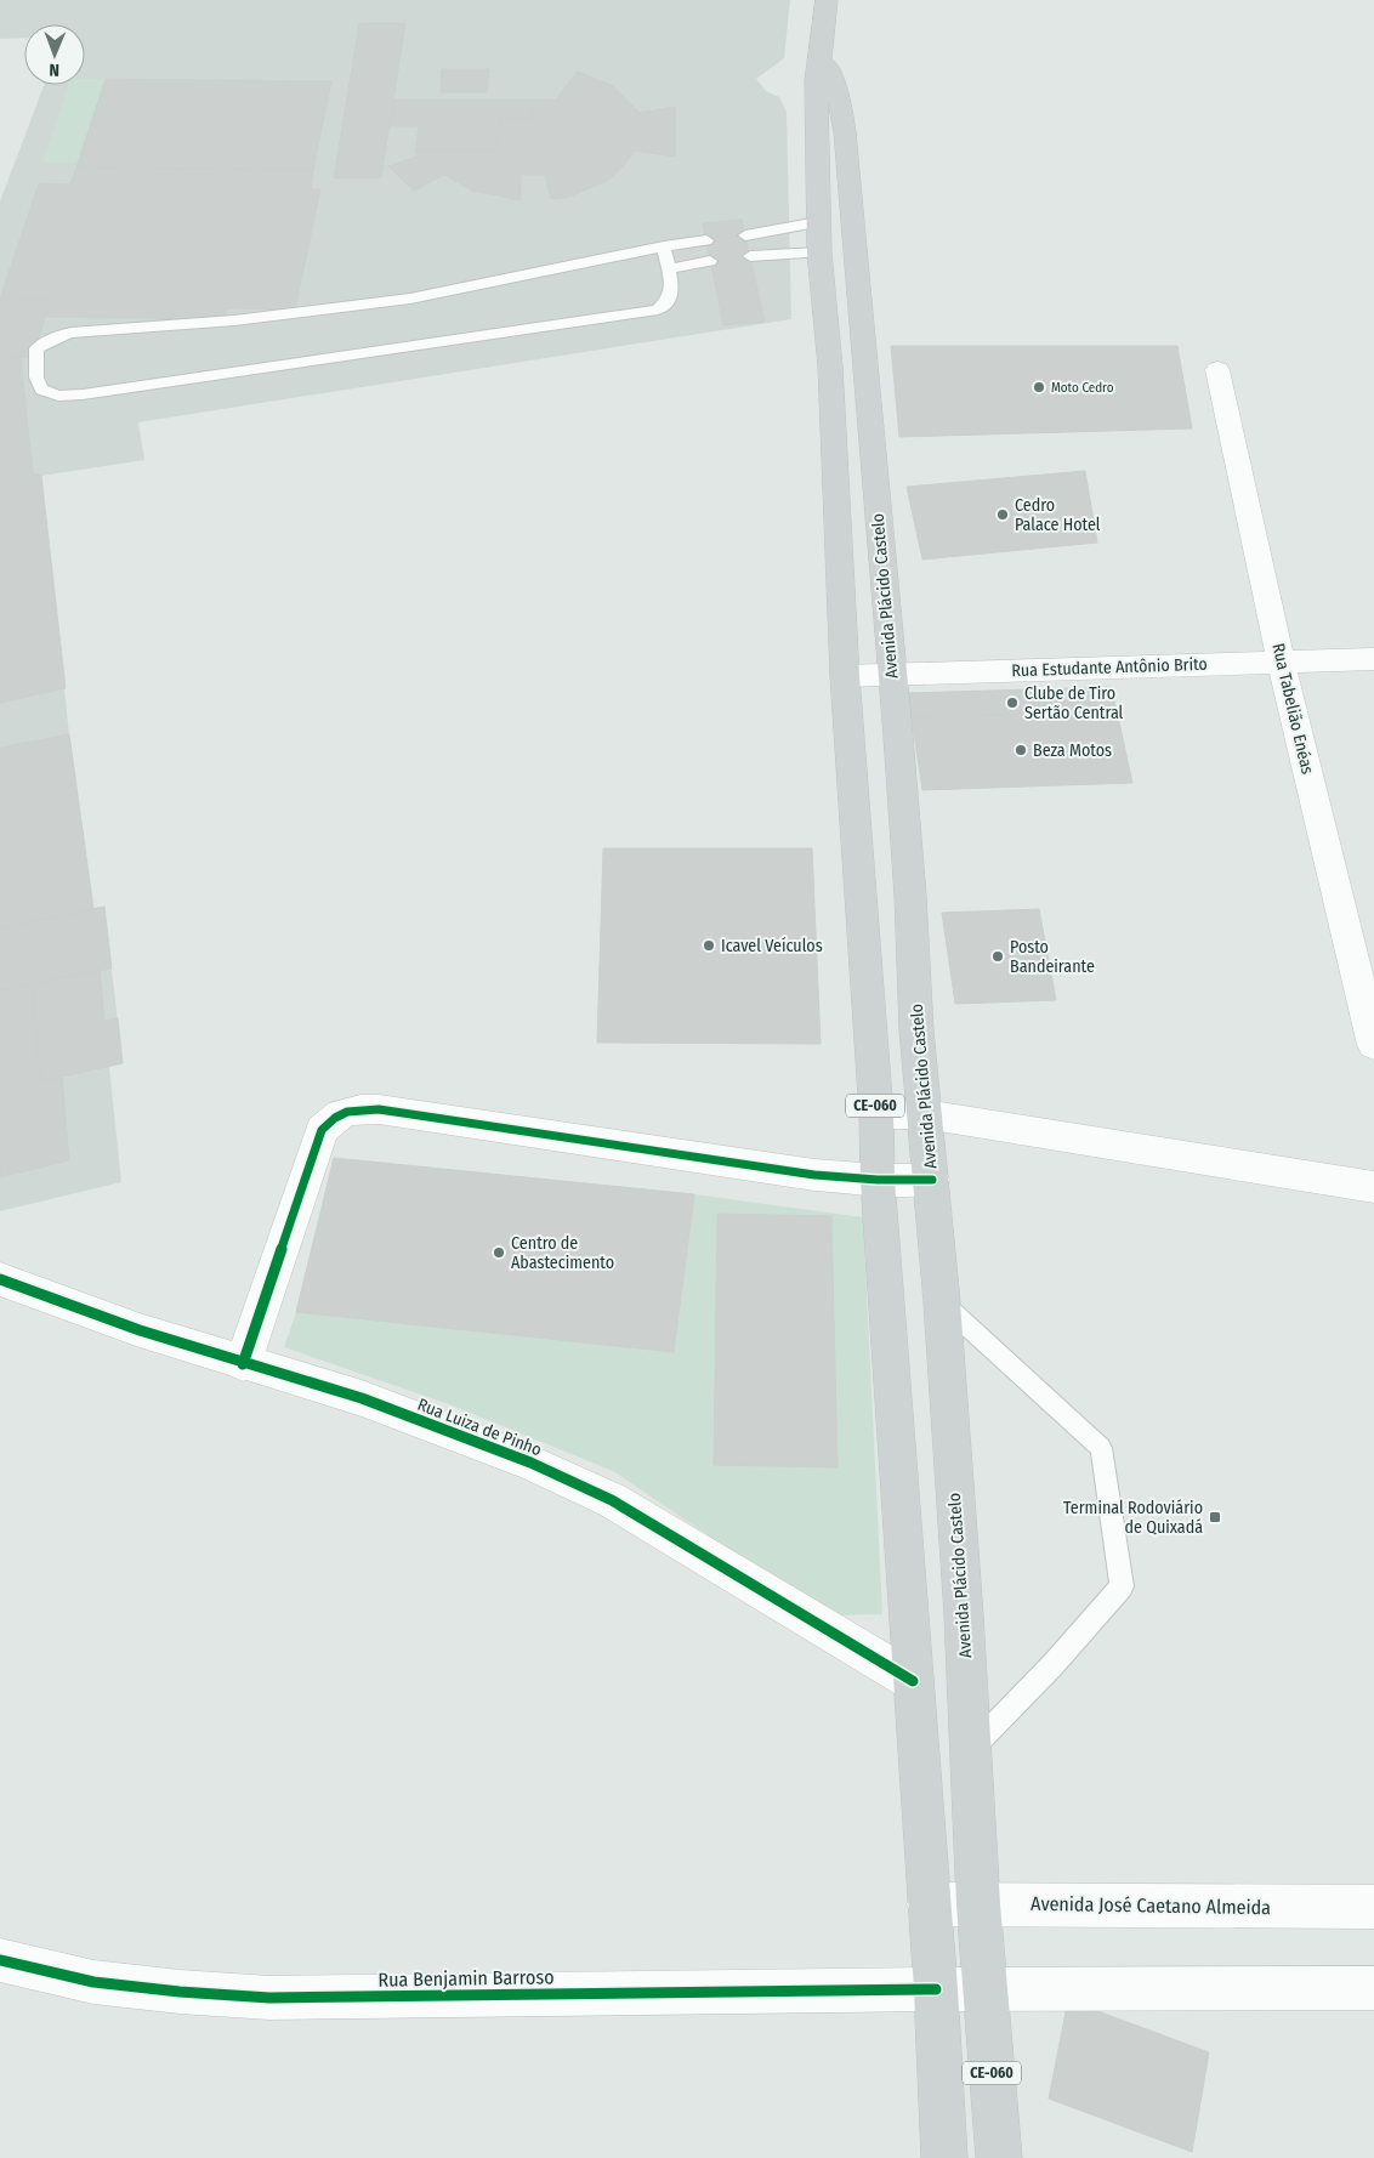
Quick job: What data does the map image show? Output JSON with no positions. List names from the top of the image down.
{
  "streets": {
    "main road": ["Avenida Plácido Castelo", "CE-060"],
    "street": [
      "Rua Estudante Antônio Brito",
      "Rua Tabelião Enéas",
      "Rua Luiza de Pinho",
      "Avenida José Caetano Almeida",
      "Rua Benjamin Barroso"
    ]
  },
  "crossings": [
    ["Avenida Plácido Castelo", "Rua Estudante Antônio Brito"],
    ["Avenida Plácido Castelo", "Rua Luiza de Pinho"],
    ["Avenida Plácido Castelo", "Avenida José Caetano Almeida"],
    ["Avenida Plácido Castelo", "Rua Benjamin Barroso"],
    ["Rua Estudante Antônio Brito", "Rua Tabelião Enéas"]
  ],
  "places": {
    "other": [
      "Moto Cedro",
      "Cedro Palace Hotel",
      "Clube de Tiro Sertão Central",
      "Beza Motos",
      "Icavel Veículos",
      "Posto Bandeirante",
      "Centro de Abastecimento"
    ],
    "transit": ["Terminal Rodoviário de Quixadá"]
  },
  "north": "bottom"
}
